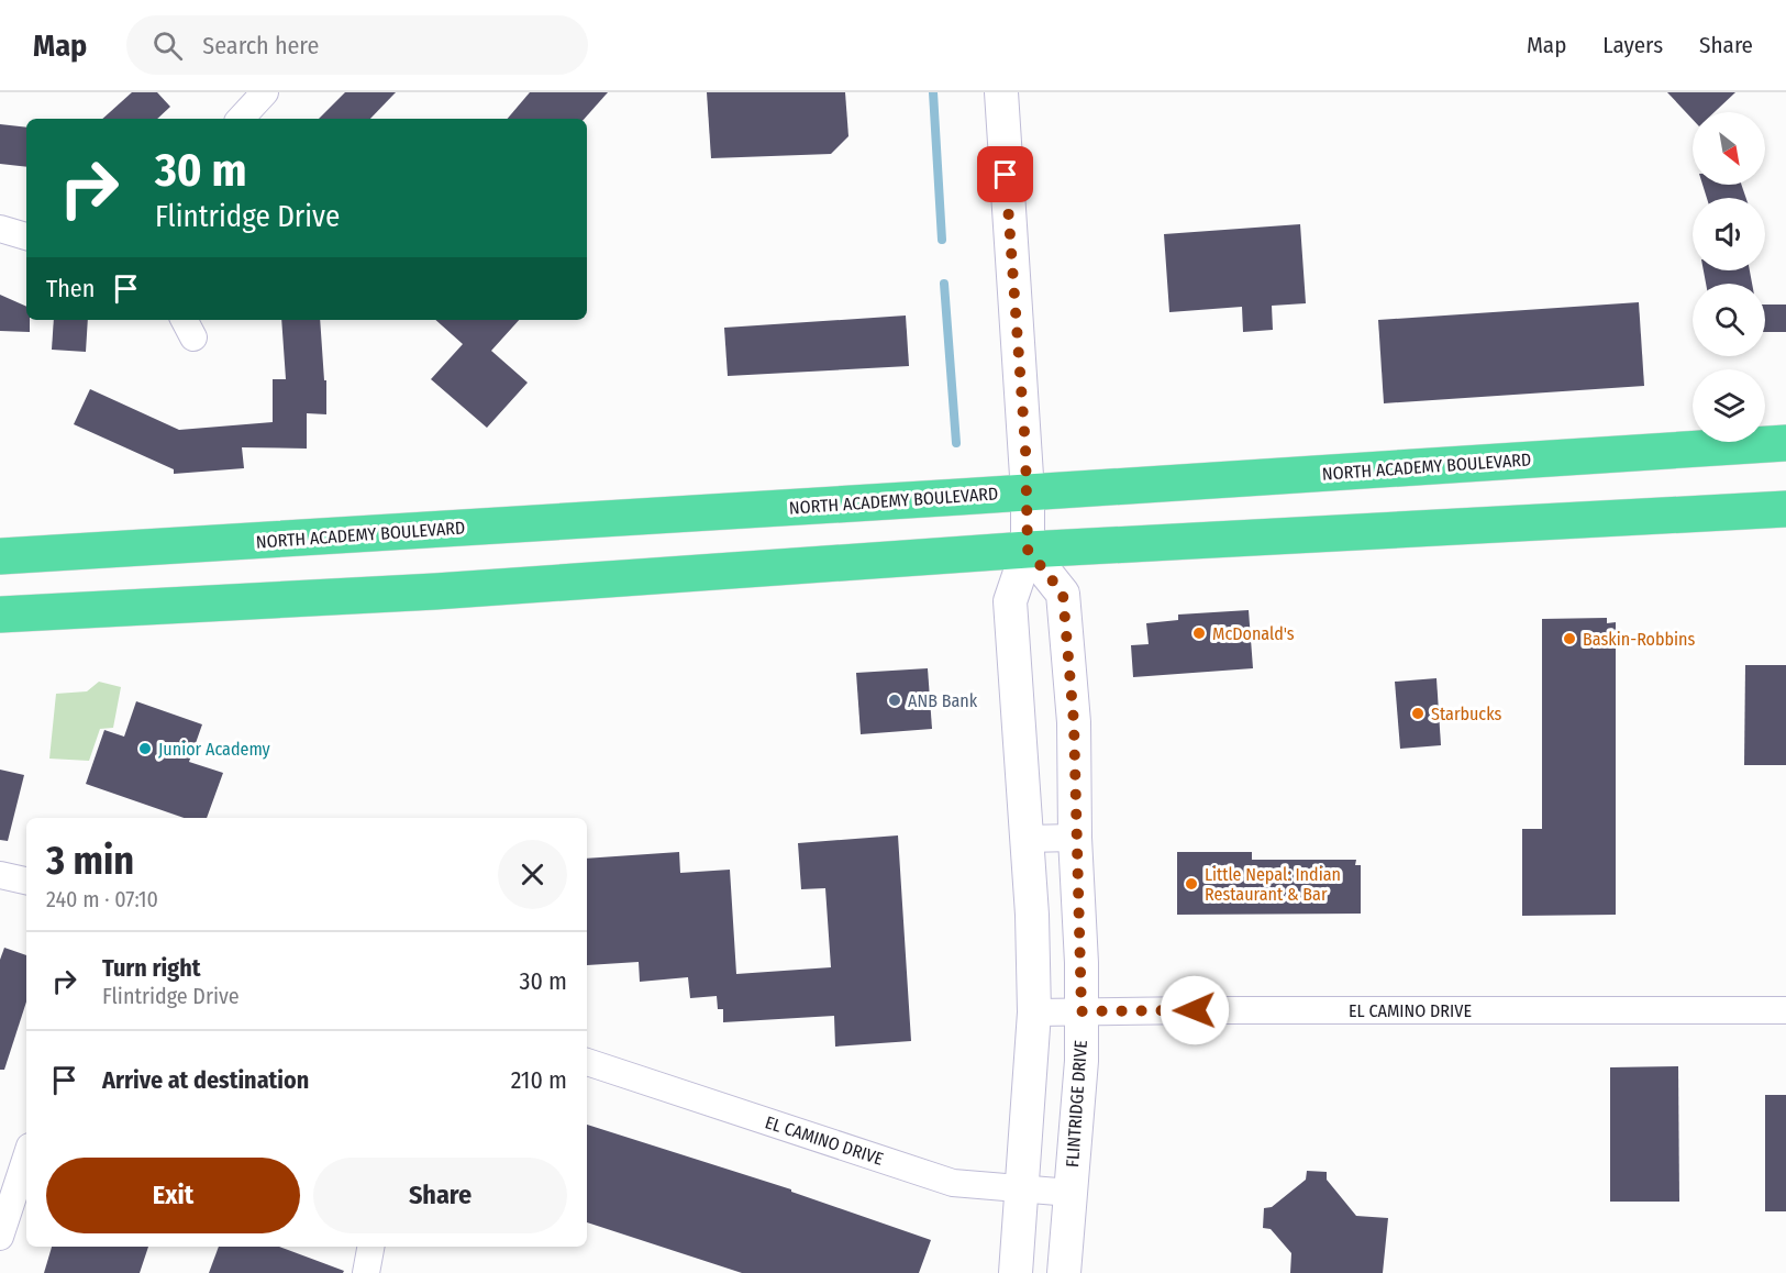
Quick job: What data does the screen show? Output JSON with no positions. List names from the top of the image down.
{
  "streets": {
    "highway": ["NORTH ACADEMY BOULEVARD"],
    "street": ["EL CAMINO DRIVE", "FLINTRIDGE DRIVE"]
  },
  "crossings": [
    ["EL CAMINO DRIVE", "FLINTRIDGE DRIVE"]
  ],
  "places": [
    "McDonald's",
    "Baskin-Robbins",
    "ANB Bank",
    "Starbucks",
    "Junior Academy",
    "Little Nepal: Indian Restaurant & Bar"
  ],
  "north": "bottom right",
  "page": {
    "header": "Map",
    "search": "Search here",
    "nav": ["Map", "Layers", "Share"],
    "turn": ["30 m", "Flintridge Drive"],
    "then": "Then",
    "heading": ["3 min", "240 m · 07:10"],
    "list": [
      {
        "name": "Turn right",
        "note": "Flintridge Drive",
        "value": "30 m"
      },
      {
        "name": "Arrive at destination",
        "value": "210 m"
      }
    ],
    "buttons": ["Exit", "Share"]
  }
}
